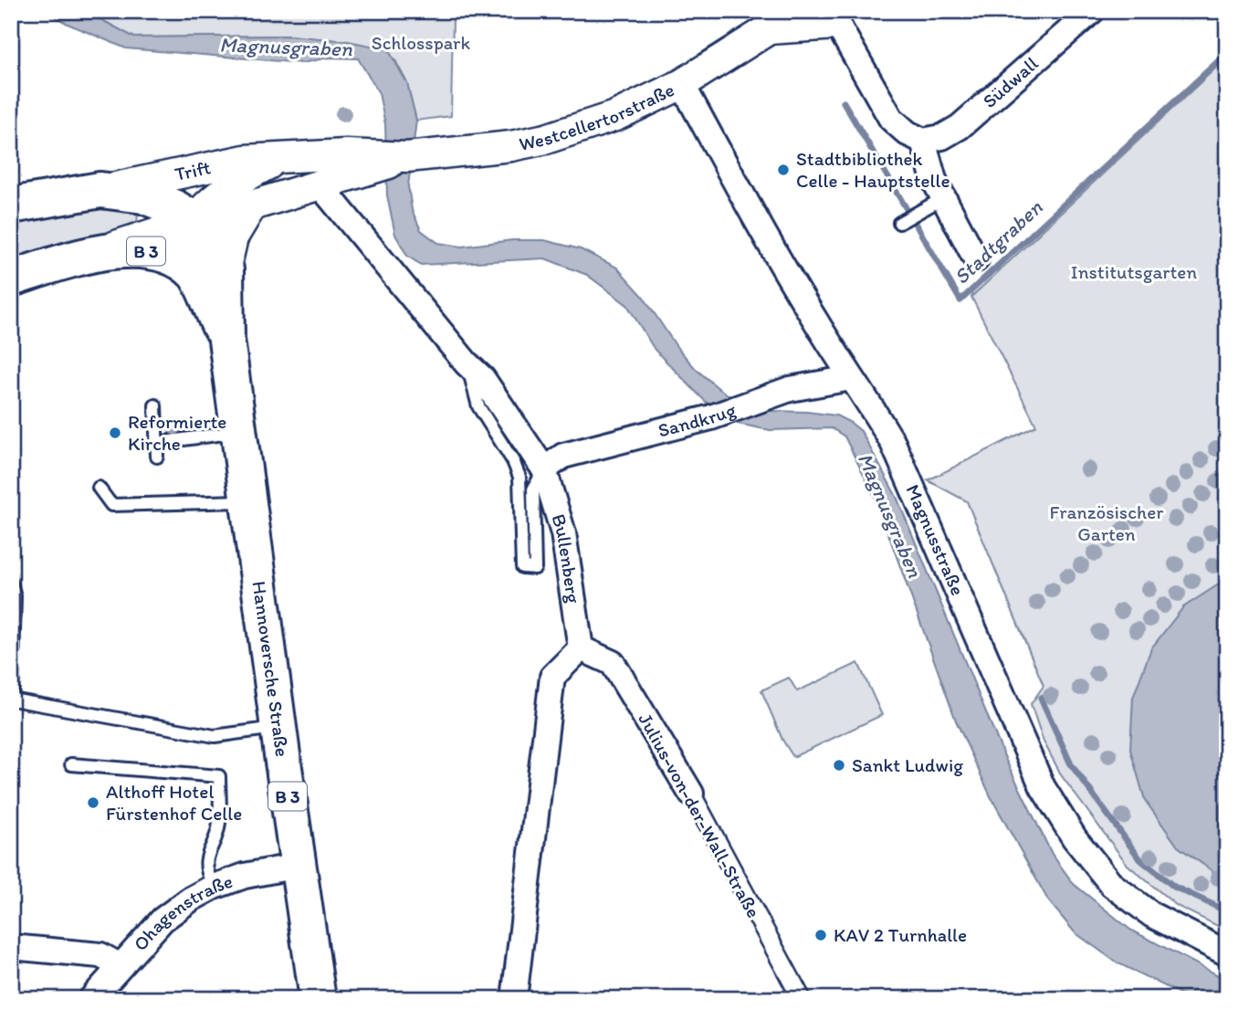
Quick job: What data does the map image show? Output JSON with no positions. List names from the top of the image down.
{
  "streets": {
    "main road": ["Trift", "B 3", "Hannoversche Straße"],
    "street": [
      "Südwall",
      "Westcellertorstraße",
      "Sandkrug",
      "Magnusstraße",
      "Bullenberg",
      "Julius-von-der-Wall-Straße",
      "Ohagenstraße"
    ]
  },
  "crossings": [
    ["Westcellertorstraße", "Trift"],
    ["Westcellertorstraße", "Magnusstraße"],
    ["Westcellertorstraße", "Bullenberg"],
    ["Trift", "B 3"],
    ["Trift", "Bullenberg"],
    ["B 3", "Hannoversche Straße"],
    ["Sandkrug", "Magnusstraße"],
    ["Sandkrug", "Bullenberg"],
    ["Bullenberg", "Julius-von-der-Wall-Straße"],
    ["Hannoversche Straße", "Ohagenstraße"]
  ],
  "water": ["Magnusgraben", "Stadtgraben"],
  "parks": ["Schlosspark", "Institutsgarten", "Französischer Garten"],
  "places": [
    "Stadtbibliothek Celle - Hauptstelle",
    "Reformierte Kirche",
    "Sankt Ludwig",
    "Althoff Hotel Fürstenhof Celle",
    "KAV 2 Turnhalle"
  ]
}
